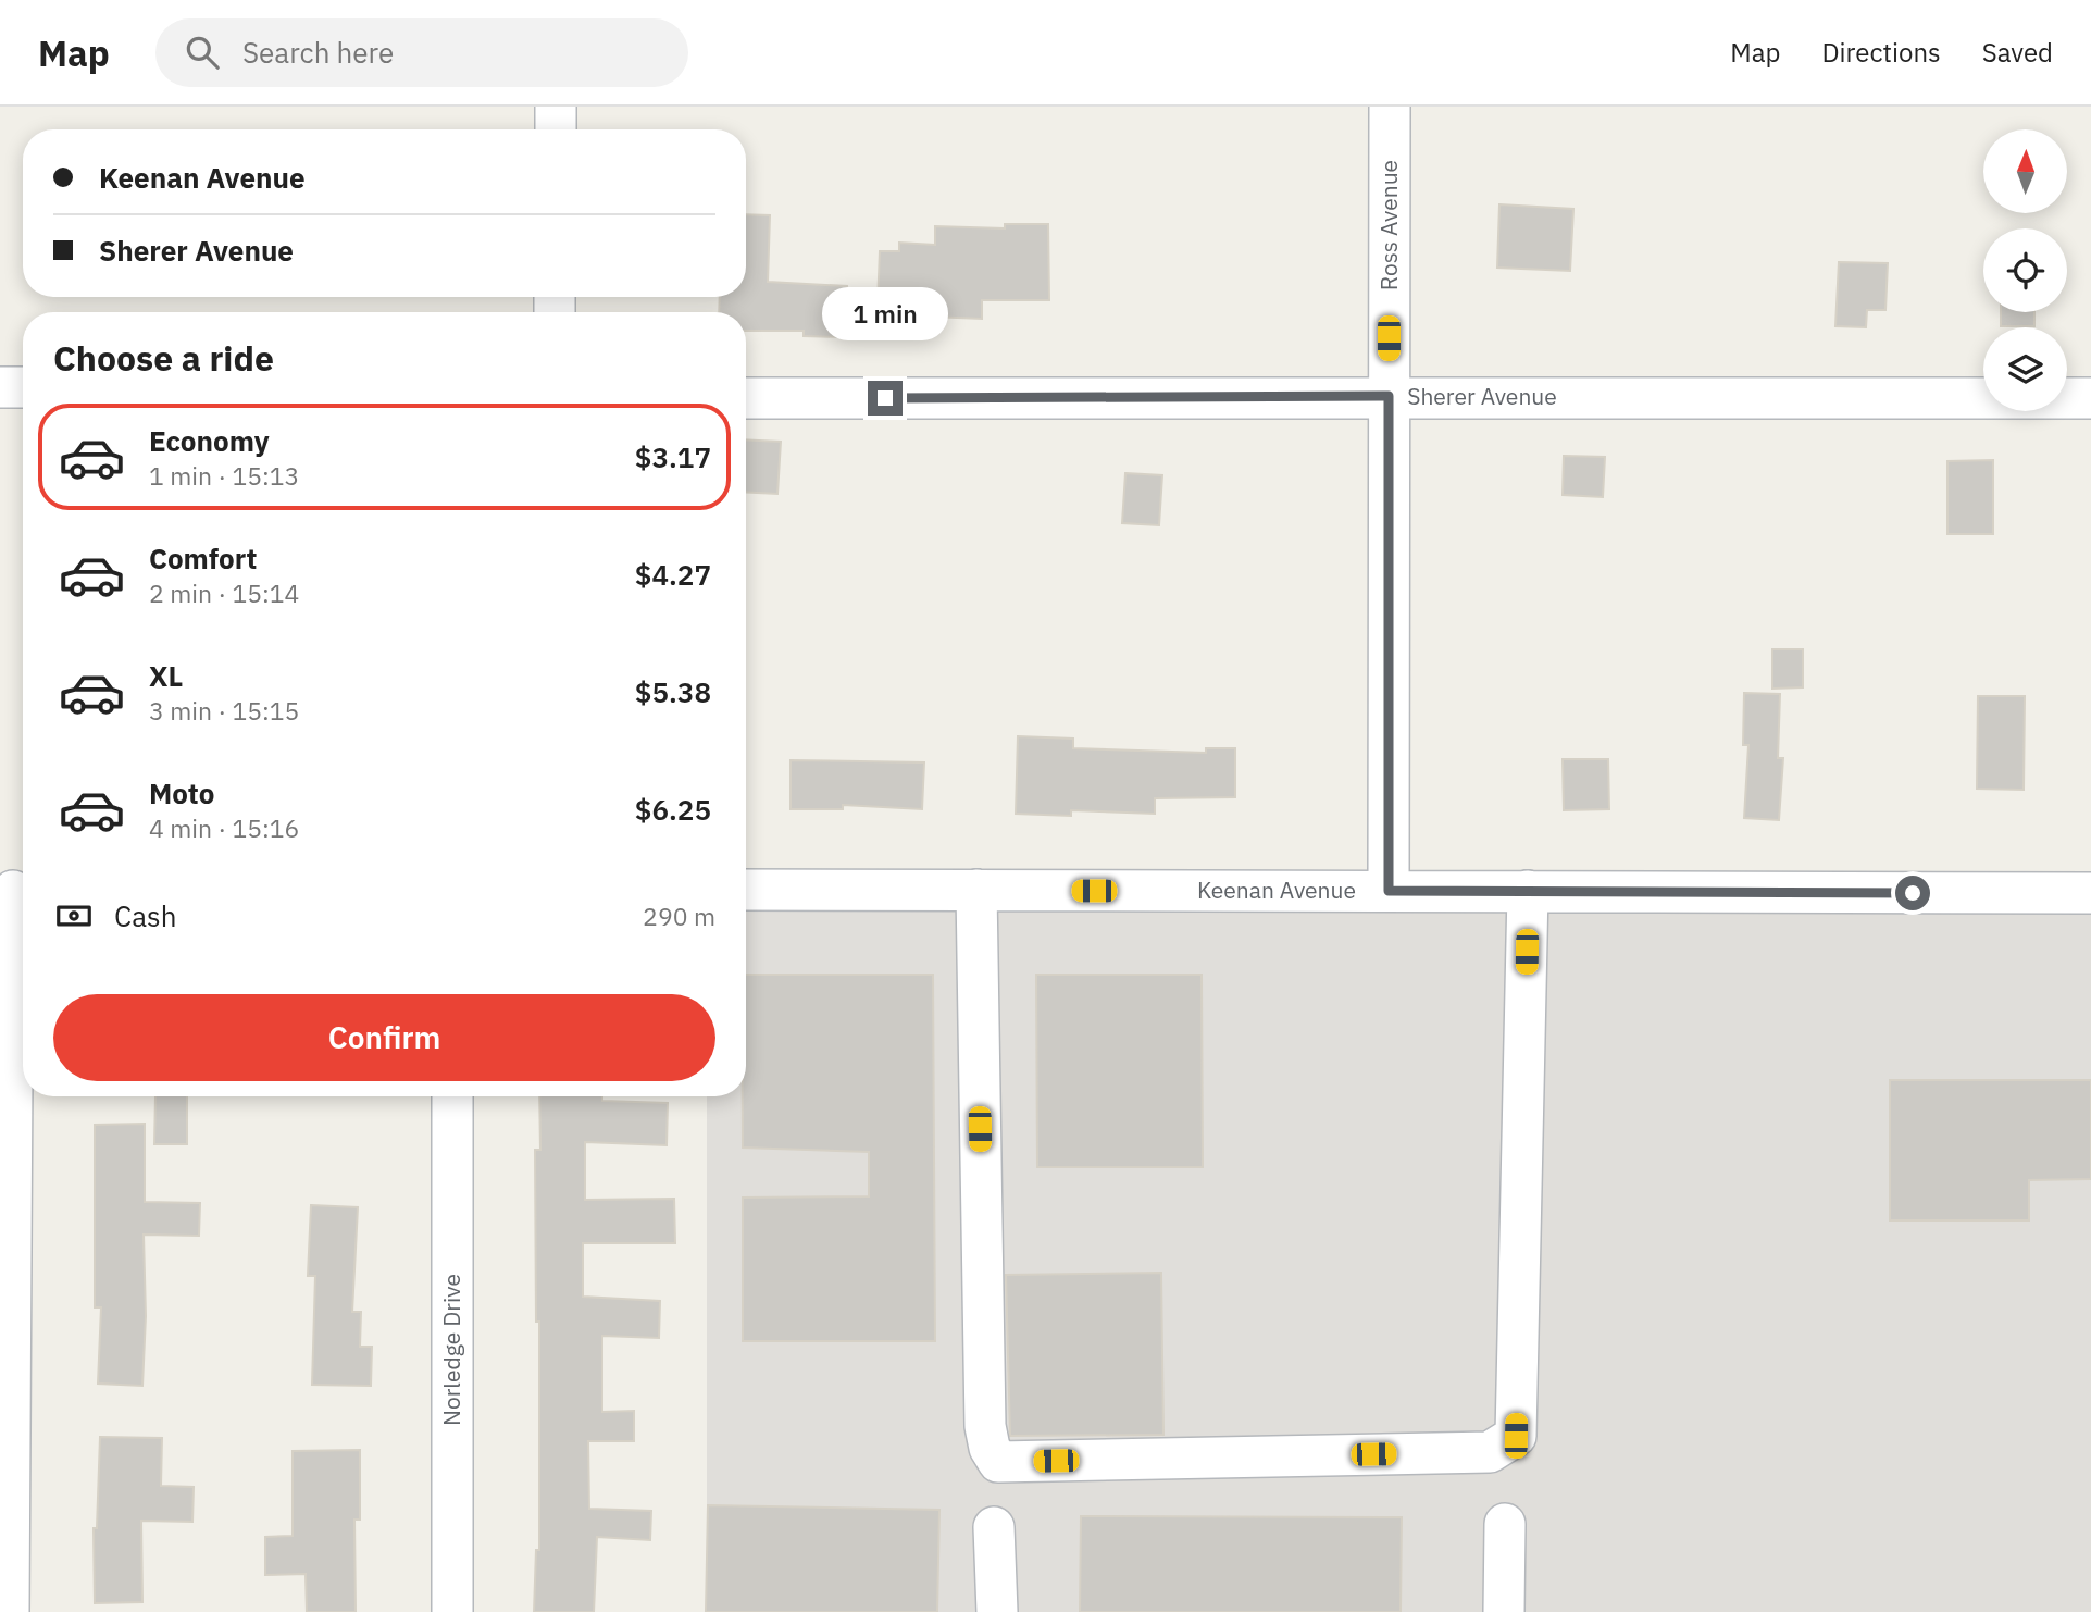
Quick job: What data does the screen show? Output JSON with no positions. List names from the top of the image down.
{
  "streets": {
    "street": [
      "Ross Avenue",
      "Sherer Avenue",
      "Keenan Avenue",
      "Norledge Drive"
    ]
  },
  "crossings": [
    ["Ross Avenue", "Sherer Avenue"],
    ["Ross Avenue", "Keenan Avenue"]
  ],
  "north": "top",
  "page": {
    "header": "Map",
    "search": "Search here",
    "nav": ["Map", "Directions", "Saved"],
    "banner": ["Keenan Avenue", "Sherer Avenue"],
    "bubble": "1 min",
    "heading": "Choose a ride",
    "list": [
      {
        "name": "Economy",
        "note": "1 min · 15:13",
        "value": "$3.17"
      },
      {
        "name": "Comfort",
        "note": "2 min · 15:14",
        "value": "$4.27"
      },
      {
        "name": "XL",
        "note": "3 min · 15:15",
        "value": "$5.38"
      },
      {
        "name": "Moto",
        "note": "4 min · 15:16",
        "value": "$6.25"
      }
    ],
    "pay": ["Cash", "290 m"],
    "buttons": "Confirm"
  }
}
